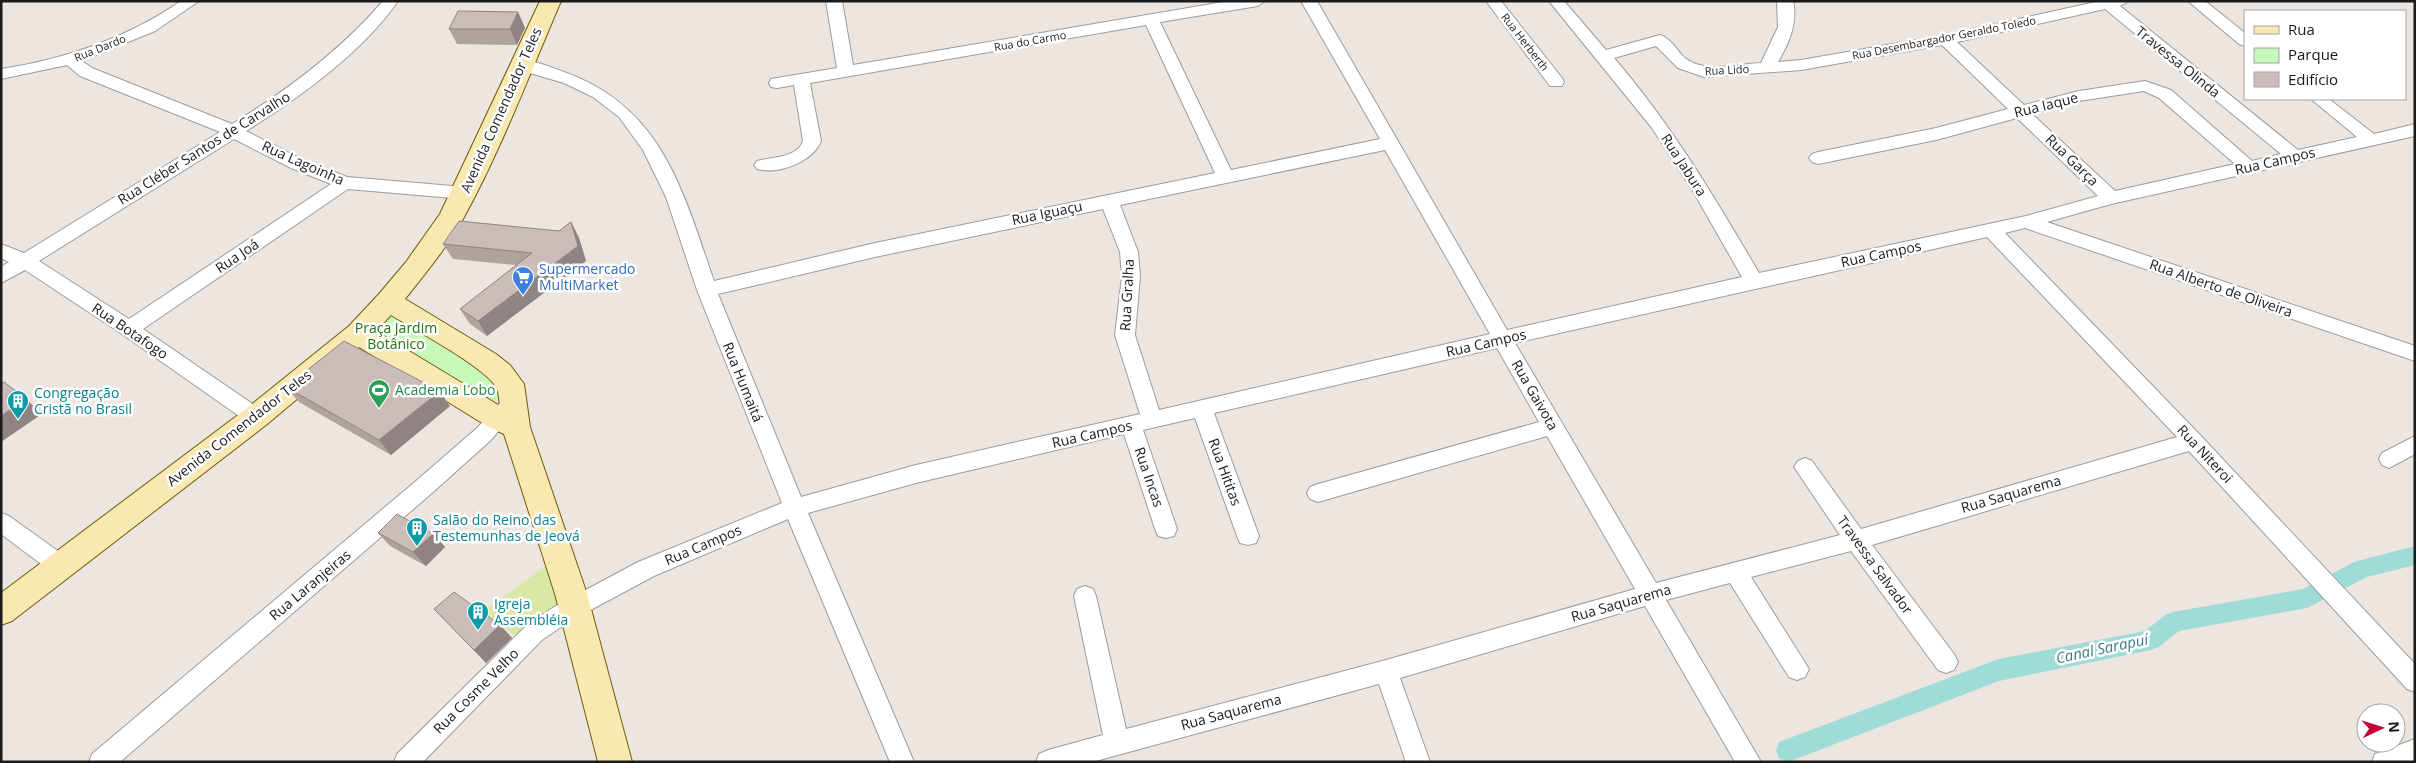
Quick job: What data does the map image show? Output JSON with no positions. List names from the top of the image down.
{
  "streets": {
    "main road": ["Avenida Comendador Teles"],
    "street": [
      "Rua Desembargador Geraldo Toledo",
      "Rua do Carmo",
      "Rua Herberth",
      "Rua Dardo",
      "Travessa Olinda",
      "Rua Lido",
      "Rua Iaque",
      "Rua Cléber Santos de Carvalho",
      "Rua Garça",
      "Rua Campos",
      "Rua Lagoinha",
      "Rua Jabura",
      "Rua Iguaçu",
      "Rua Joá",
      "Rua Alberto de Oliveira",
      "Rua Gralha",
      "Rua Botafogo",
      "Rua Humaitá",
      "Rua Gaivota",
      "Rua Niteroi",
      "Rua Hititas",
      "Rua Incas",
      "Rua Saquarema",
      "Travessa Salvador",
      "Rua Laranjeiras",
      "Rua Cosme Velho"
    ]
  },
  "crossings": [
    ["Rua Desembargador Geraldo Toledo", "Travessa Olinda"],
    ["Rua Desembargador Geraldo Toledo", "Rua Lido"],
    ["Rua Desembargador Geraldo Toledo", "Rua Garça"],
    ["Rua Dardo", "Rua Lagoinha"],
    ["Travessa Olinda", "Rua Campos"],
    ["Rua Lido", "Rua Jabura"],
    ["Rua Iaque", "Rua Garça"],
    ["Rua Iaque", "Rua Campos"],
    ["Avenida Comendador Teles", "Rua Lagoinha"],
    ["Avenida Comendador Teles", "Rua Botafogo"],
    ["Avenida Comendador Teles", "Rua Humaitá"],
    ["Rua Cléber Santos de Carvalho", "Rua Lagoinha"],
    ["Rua Cléber Santos de Carvalho", "Rua Botafogo"],
    ["Rua Garça", "Rua Campos"],
    ["Rua Campos", "Rua Jabura"],
    ["Rua Campos", "Rua Alberto de Oliveira"],
    ["Rua Campos", "Rua Gralha"],
    ["Rua Campos", "Rua Humaitá"],
    ["Rua Campos", "Rua Gaivota"],
    ["Rua Campos", "Rua Niteroi"],
    ["Rua Campos", "Rua Hititas"],
    ["Rua Campos", "Rua Incas"],
    ["Rua Campos", "Rua Cosme Velho"],
    ["Rua Lagoinha", "Rua Joá"],
    ["Rua Iguaçu", "Rua Gralha"],
    ["Rua Iguaçu", "Rua Humaitá"],
    ["Rua Iguaçu", "Rua Gaivota"],
    ["Rua Joá", "Rua Botafogo"],
    ["Rua Gaivota", "Rua Saquarema"],
    ["Rua Niteroi", "Rua Saquarema"],
    ["Rua Saquarema", "Travessa Salvador"]
  ],
  "water": ["Canal Sarapuí"],
  "parks": ["Praça Jardim Botânico"],
  "places": {
    "supermarket": ["Supermercado MultiMarket"],
    "sports": ["Academia Lobo"],
    "building": ["Congregação Cristã no Brasil", "Salão do Reino das Testemunhas de Jeová", "Igreja Assembléia"]
  },
  "legend": ["Rua", "Parque", "Edifício"],
  "north": "right"
}
